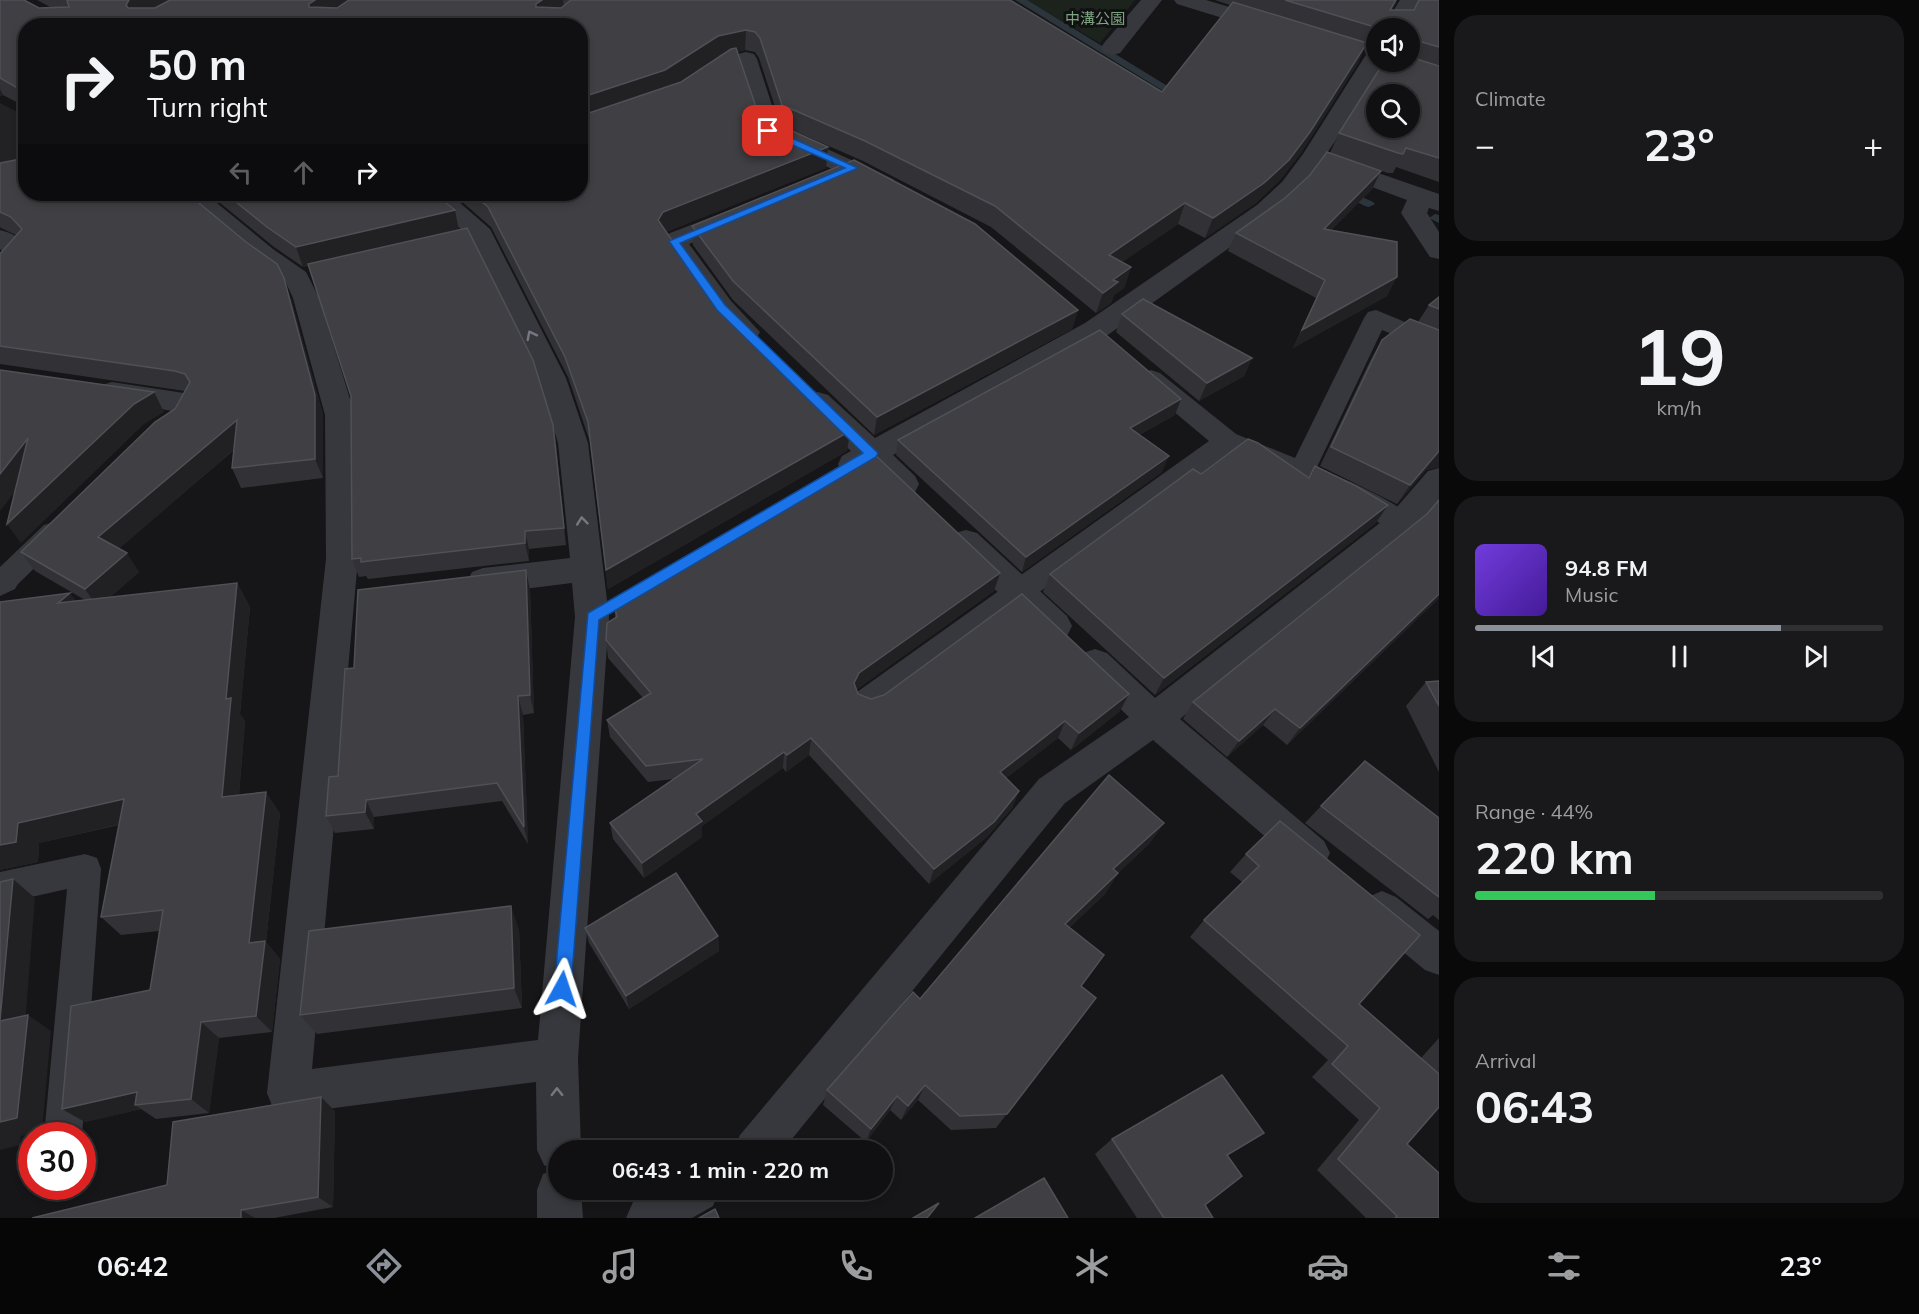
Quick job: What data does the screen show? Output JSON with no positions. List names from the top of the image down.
{
  "parks": ["中溝公園"],
  "page": {
    "tile": [
      "Climate",
      ["19", "km/h"],
      ["Range · 44%", "220 km"],
      ["Arrival", "06:43"]
    ],
    "turn": ["50 m", "Turn right"],
    "heat": ["−", "23°", "+"],
    "song": ["94.8 FM", "Music"],
    "limit": "30",
    "trip": "06:43 · 1 min · 220 m",
    "tabs": ["06:42", "23°"]
  }
}
